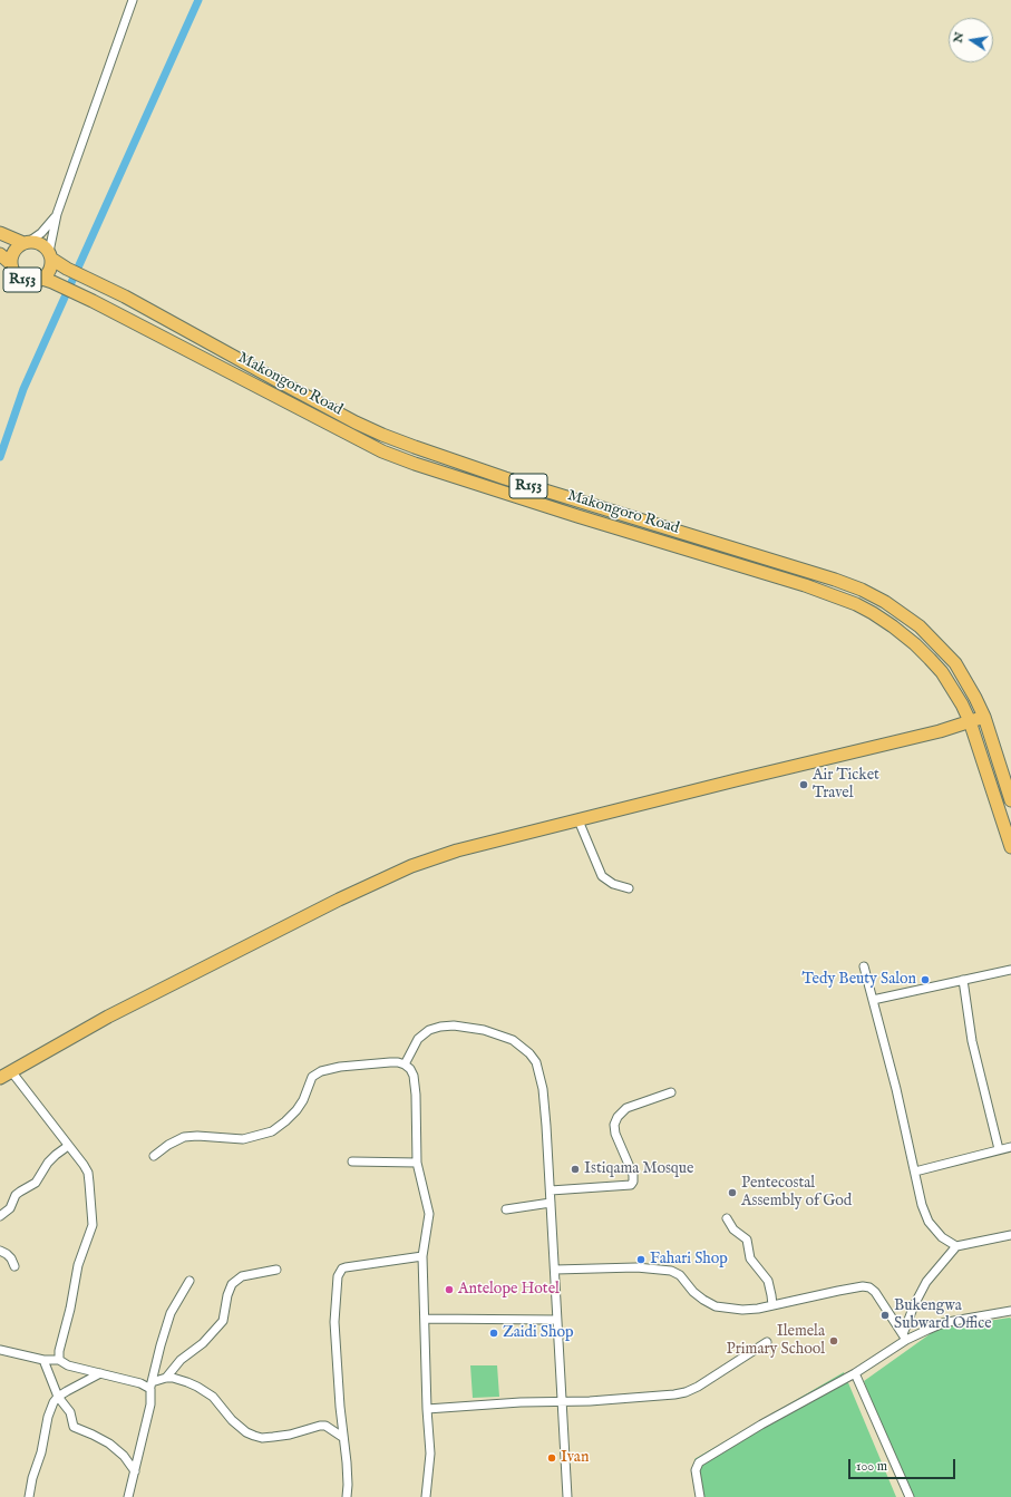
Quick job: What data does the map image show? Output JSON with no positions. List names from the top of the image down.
{
  "streets": {
    "main road": ["R153", "Makongoro Road"]
  },
  "crossings": [
    ["R153", "Makongoro Road"]
  ],
  "places": [
    "Air Ticket Travel",
    "Tedy Beuty Salon",
    "Istiqama Mosque",
    "Pentecostal Assembly of God",
    "Fahari Shop",
    "Antelope Hotel",
    "Bukengwa Subward Office",
    "Zaidi Shop",
    "Ilemela Primary School",
    "Ivan"
  ],
  "scale_bar": "100 m",
  "north": "left"
}
